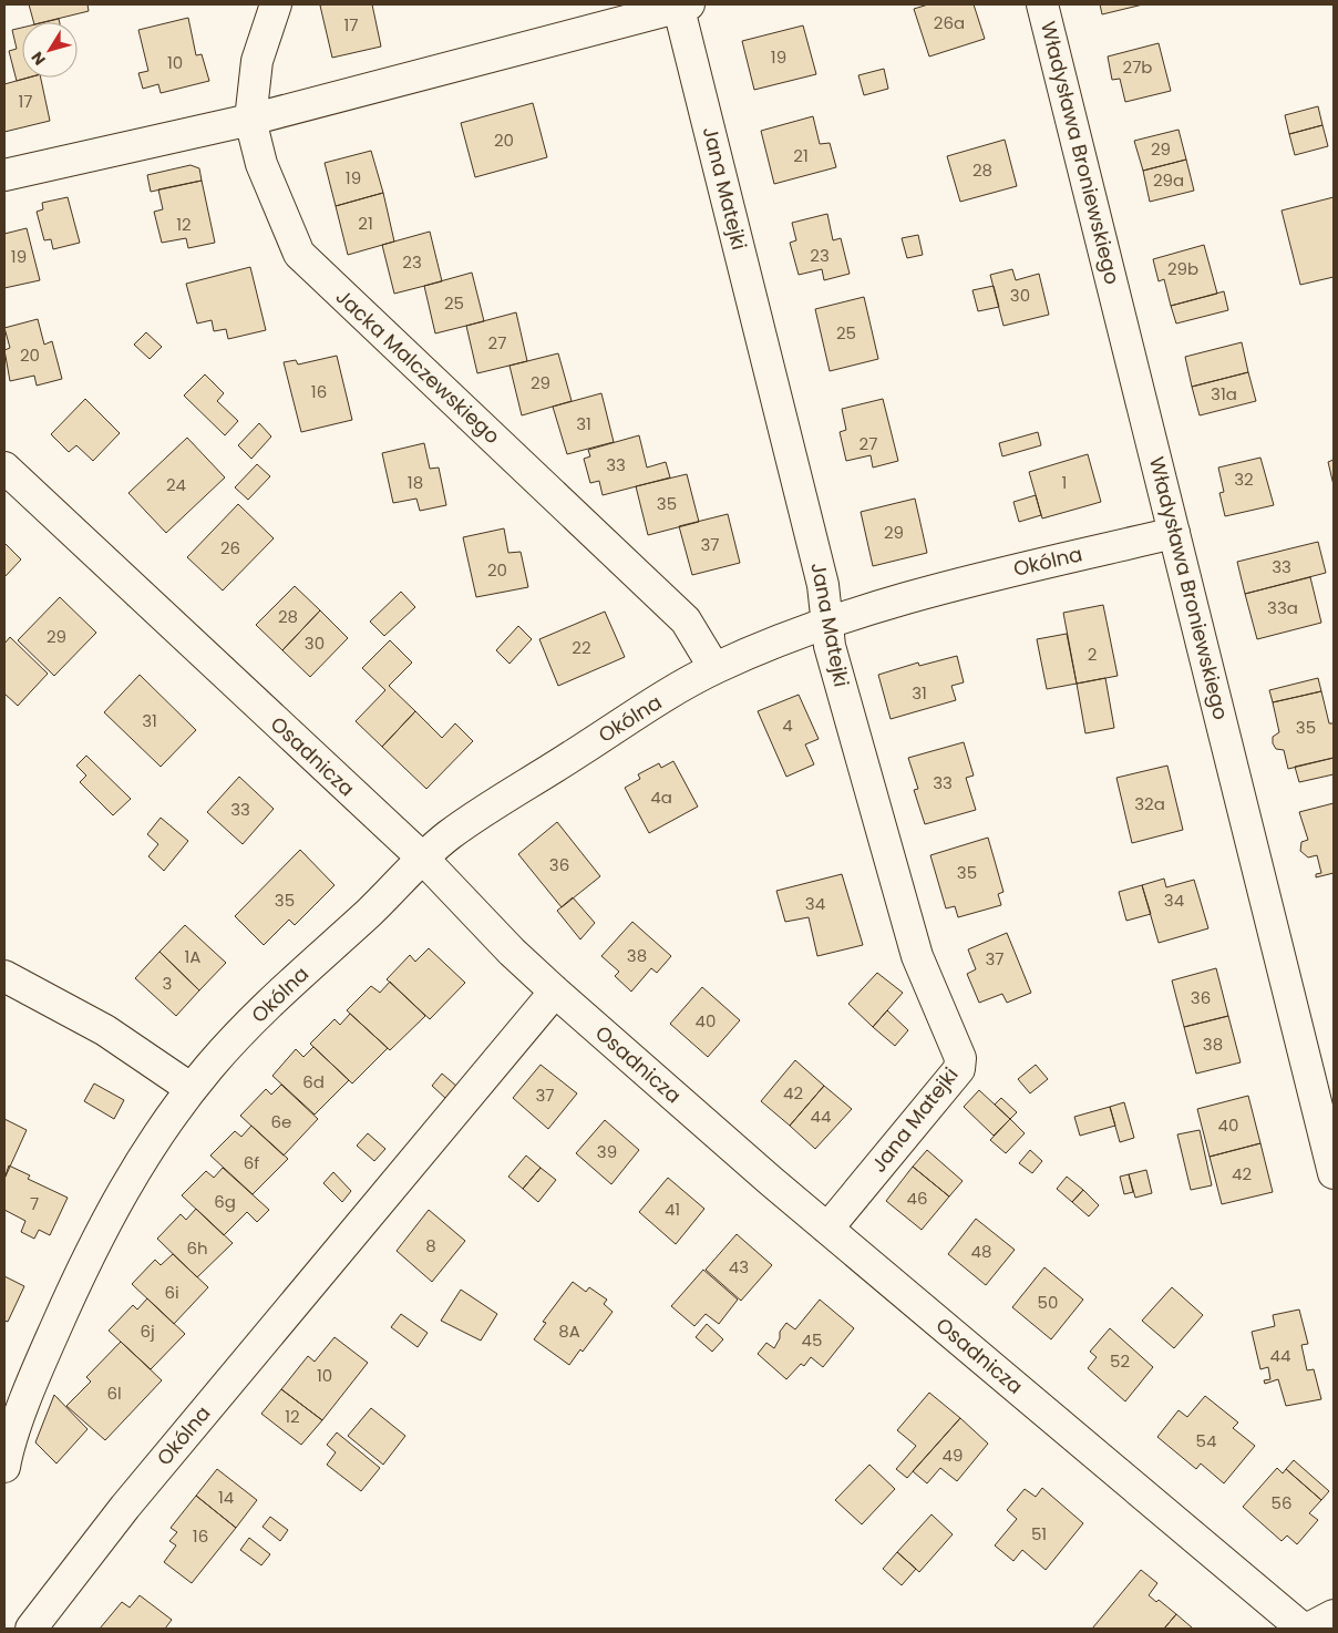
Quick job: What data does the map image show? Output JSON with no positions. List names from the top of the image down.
{
  "streets": {
    "street": [
      "Władysława Broniewskiego",
      "Jana Matejki",
      "Jacka Malczewskiego",
      "Okólna",
      "Osadnicza"
    ]
  },
  "crossings": [
    ["Władysława Broniewskiego", "Okólna"],
    ["Jana Matejki", "Okólna"],
    ["Jana Matejki", "Osadnicza"],
    ["Jacka Malczewskiego", "Okólna"],
    ["Okólna", "Osadnicza"]
  ],
  "house_numbers": [
    "26a",
    "17",
    "19",
    "10",
    "27b",
    "17",
    "20",
    "29",
    "21",
    "28",
    "19",
    "29a",
    "21",
    "12",
    "23",
    "19",
    "23",
    "29b",
    "30",
    "25",
    "25",
    "27",
    "20",
    "29",
    "16",
    "31a",
    "31",
    "27",
    "33",
    "32",
    "18",
    "1",
    "24",
    "35",
    "29",
    "37",
    "26",
    "33",
    "20",
    "33a",
    "28",
    "29",
    "30",
    "22",
    "2",
    "31",
    "31",
    "4",
    "35",
    "33",
    "4a",
    "32a",
    "33",
    "36",
    "35",
    "35",
    "34",
    "34",
    "38",
    "1A",
    "37",
    "3",
    "36",
    "40",
    "38",
    "6d",
    "42",
    "37",
    "44",
    "6e",
    "40",
    "39",
    "6f",
    "42",
    "46",
    "6g",
    "7",
    "41",
    "8",
    "6h",
    "48",
    "43",
    "6i",
    "50",
    "6j",
    "8A",
    "45",
    "44",
    "52",
    "10",
    "6l",
    "12",
    "54",
    "49",
    "14",
    "56",
    "51",
    "16"
  ],
  "north": "bottom left"
}
